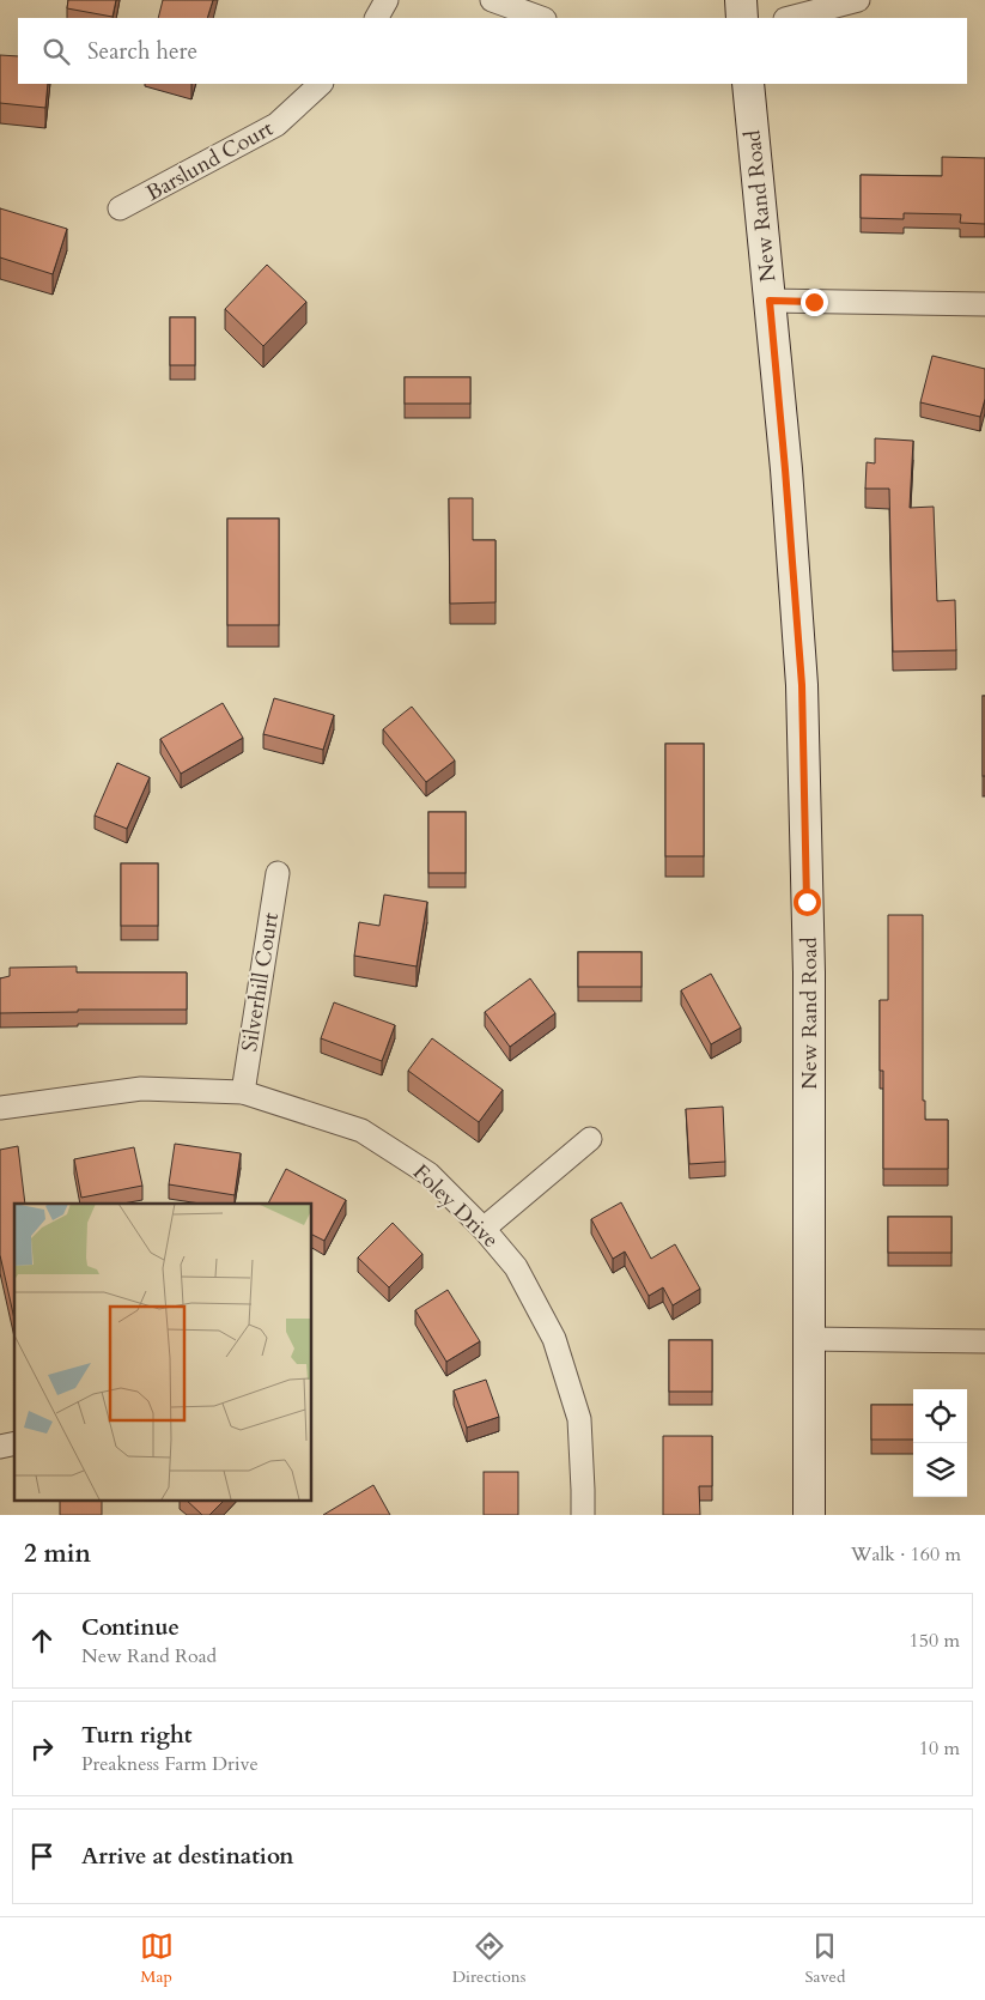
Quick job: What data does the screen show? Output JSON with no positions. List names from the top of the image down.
{
  "streets": {
    "street": [
      "Barslund Court",
      "New Rand Road",
      "Silverhill Court",
      "Foley Drive"
    ]
  },
  "crossings": [
    ["Silverhill Court", "Foley Drive"]
  ],
  "page": {
    "search": "Search here",
    "heading": ["2 min", "Walk · 160 m"],
    "list": [
      ["Continue", "New Rand Road", "150 m"],
      ["Turn right", "Preakness Farm Drive", "10 m"],
      "Arrive at destination"
    ],
    "nav": ["Map", "Directions", "Saved"]
  }
}
